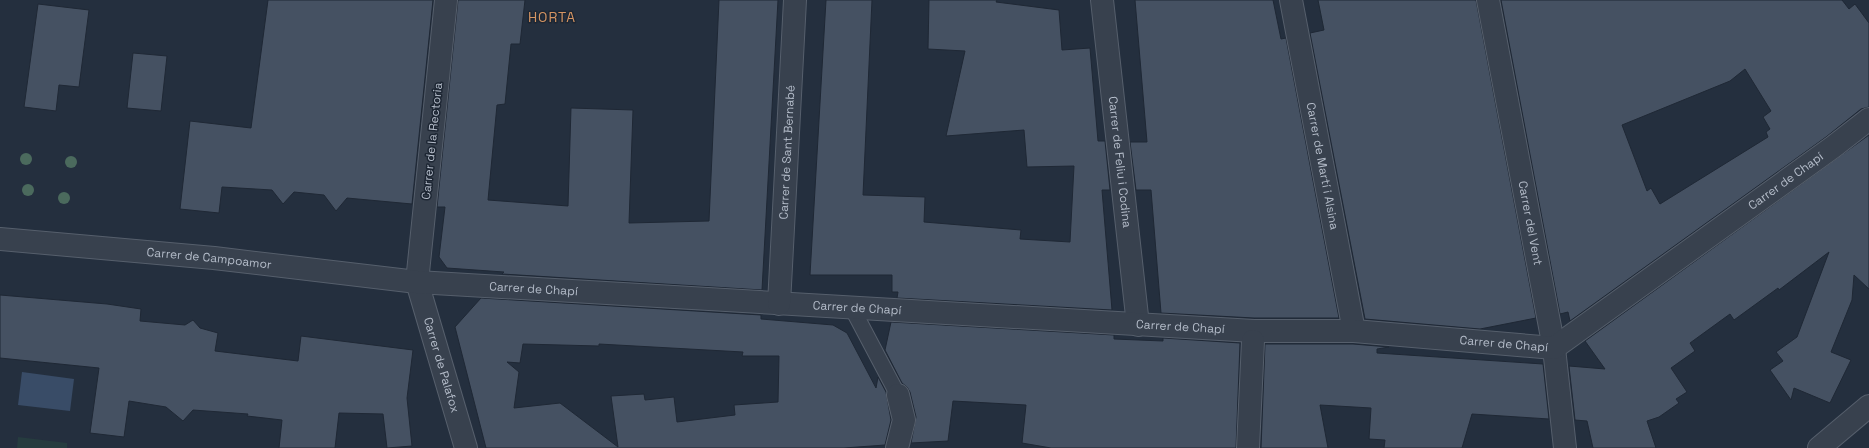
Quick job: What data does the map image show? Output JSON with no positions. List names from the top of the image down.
{
  "streets": {
    "street": [
      "Carrer de la Rectoria",
      "Carrer de Sant Bernabé",
      "Carrer de Feliu i Codina",
      "Carrer de Martí i Alsina",
      "Carrer de Chapí",
      "Carrer del Vent",
      "Carrer de Campoamor",
      "Carrer de Palafox"
    ]
  },
  "crossings": [
    ["Carrer de la Rectoria", "Carrer de Chapí"],
    ["Carrer de la Rectoria", "Carrer de Campoamor"],
    ["Carrer de la Rectoria", "Carrer de Palafox"],
    ["Carrer de Sant Bernabé", "Carrer de Chapí"],
    ["Carrer de Feliu i Codina", "Carrer de Chapí"],
    ["Carrer de Martí i Alsina", "Carrer de Chapí"],
    ["Carrer de Chapí", "Carrer del Vent"],
    ["Carrer de Chapí", "Carrer de Campoamor"],
    ["Carrer de Chapí", "Carrer de Palafox"],
    ["Carrer de Campoamor", "Carrer de Palafox"]
  ],
  "districts": ["HORTA"]
}
